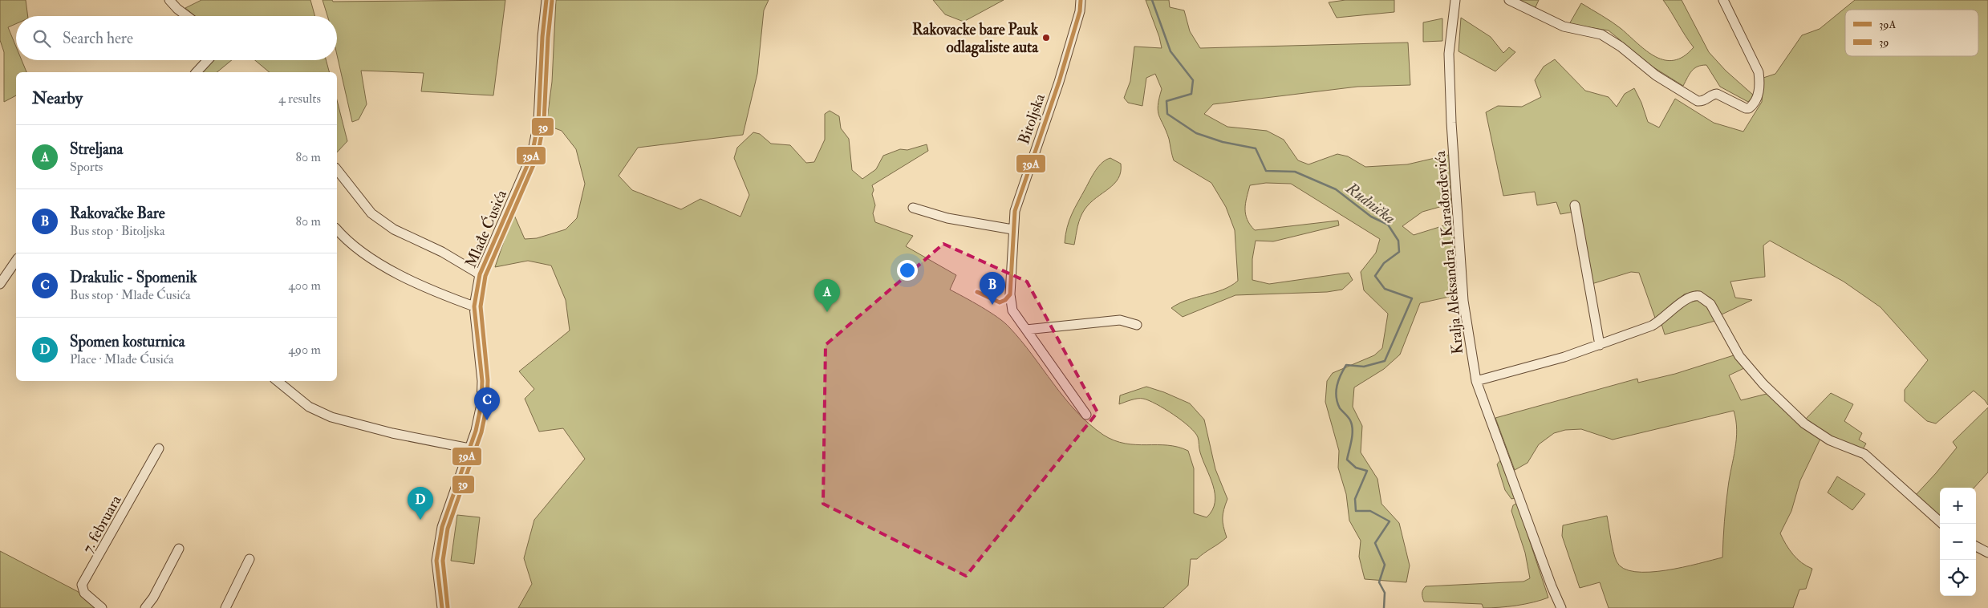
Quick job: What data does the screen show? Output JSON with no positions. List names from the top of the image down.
{
  "streets": {
    "street": [
      "Bitoljska",
      "Mlađe Ćusića",
      "Kralja Aleksandra I Karađorđevića",
      "7. februara"
    ]
  },
  "water": ["Rudnička"],
  "places": ["Rakovacke bare Pauk odlagaliste auta"],
  "lines": ["transit line 39A", "transit line 39"],
  "legend": ["39A", "39"],
  "page": {
    "search": "Search here",
    "heading": ["Nearby", "4 results"],
    "list": [
      {
        "mark": "A",
        "name": "Streljana",
        "note": "Sports",
        "value": "80 m"
      },
      {
        "mark": "B",
        "name": "Rakovačke Bare",
        "note": "Bus stop · Bitoljska",
        "value": "80 m"
      },
      {
        "mark": "C",
        "name": "Drakulic - Spomenik",
        "note": "Bus stop · Mlađe Ćusića",
        "value": "400 m"
      },
      {
        "mark": "D",
        "name": "Spomen kosturnica",
        "note": "Place · Mlađe Ćusića",
        "value": "490 m"
      }
    ],
    "pins": [
      "B",
      "A",
      "C",
      "D"
    ],
    "map_buttons": ["+", "−"]
  }
}
